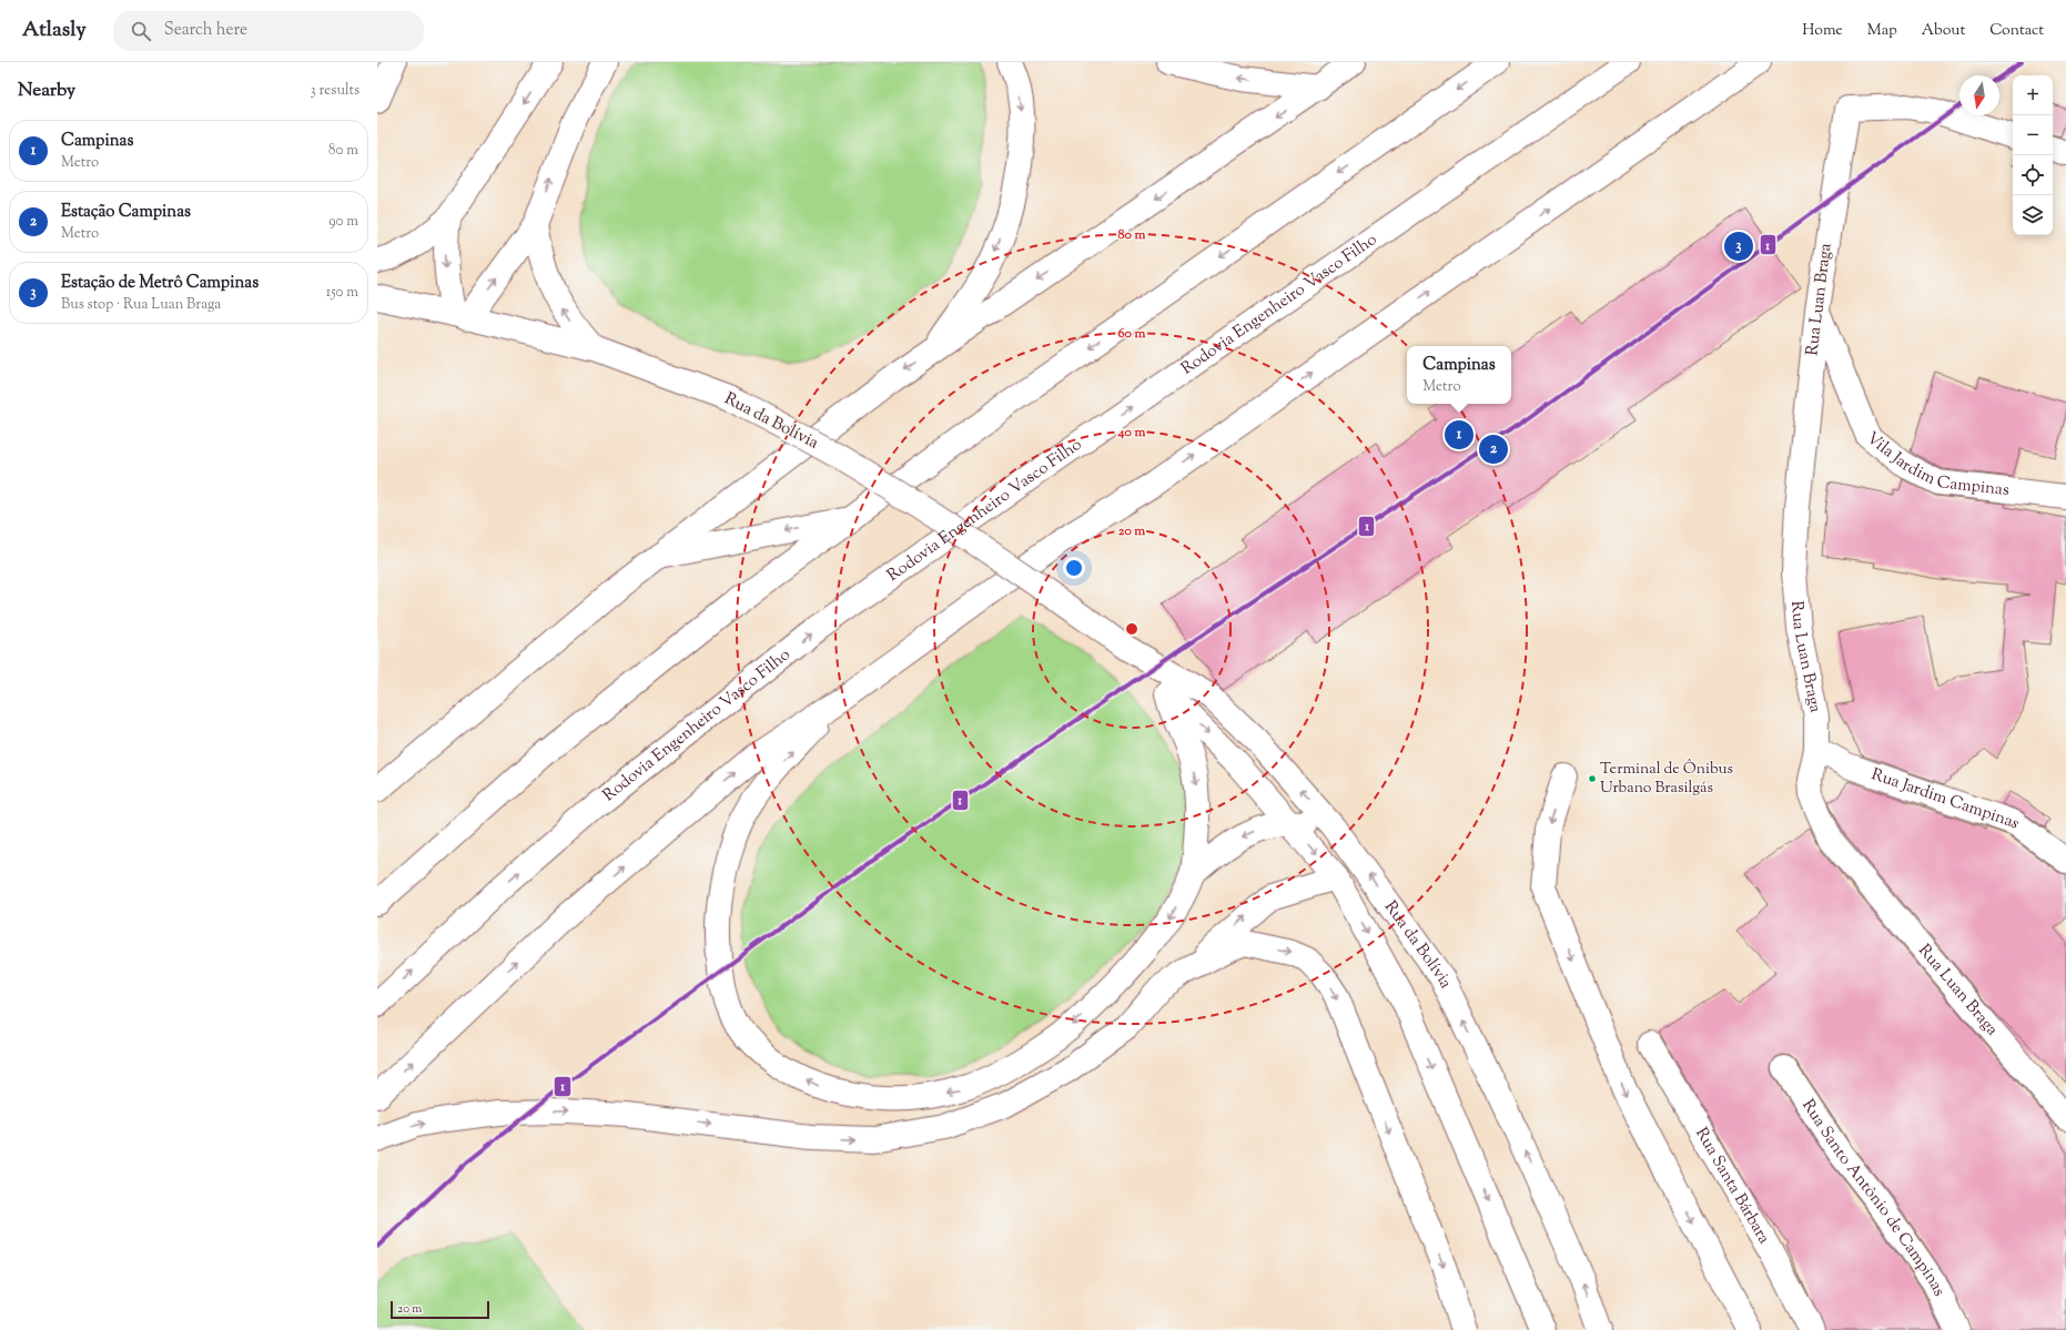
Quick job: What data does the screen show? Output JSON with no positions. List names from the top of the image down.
{
  "streets": {
    "main road": [
      "Rua Luan Braga",
      "Rodovia Engenheiro Vasco Filho",
      "Rua da Bolívia",
      "Vila Jardim Campinas",
      "Rua Jardim Campinas",
      "Rua Santa Bárbara",
      "Rua Santo Antônio de Campinas"
    ]
  },
  "crossings": [
    ["Rua Luan Braga", "Vila Jardim Campinas"],
    ["Rua Luan Braga", "Rua Jardim Campinas"]
  ],
  "places": ["Terminal de Ônibus Urbano Brasilgás"],
  "lines": ["transit line 1"],
  "scale_bar": "20 m",
  "north": "bottom",
  "page": {
    "header": "Atlasly",
    "search": "Search here",
    "nav": [
      "Home",
      "Map",
      "About",
      "Contact"
    ],
    "heading": ["Nearby", "3 results"],
    "map_buttons": ["+", "−"],
    "list": [
      {
        "mark": "1",
        "name": "Campinas",
        "note": "Metro",
        "value": "80 m"
      },
      {
        "mark": "2",
        "name": "Estação Campinas",
        "note": "Metro",
        "value": "90 m"
      },
      {
        "mark": "3",
        "name": "Estação de Metrô Campinas",
        "note": "Bus stop · Rua Luan Braga",
        "value": "150 m"
      }
    ],
    "pins": ["3", "1", "2"],
    "popup": ["Campinas", "Metro"],
    "scale": "20 m"
  },
  "rings": [
    "80 m",
    "60 m",
    "40 m",
    "20 m"
  ]
}
